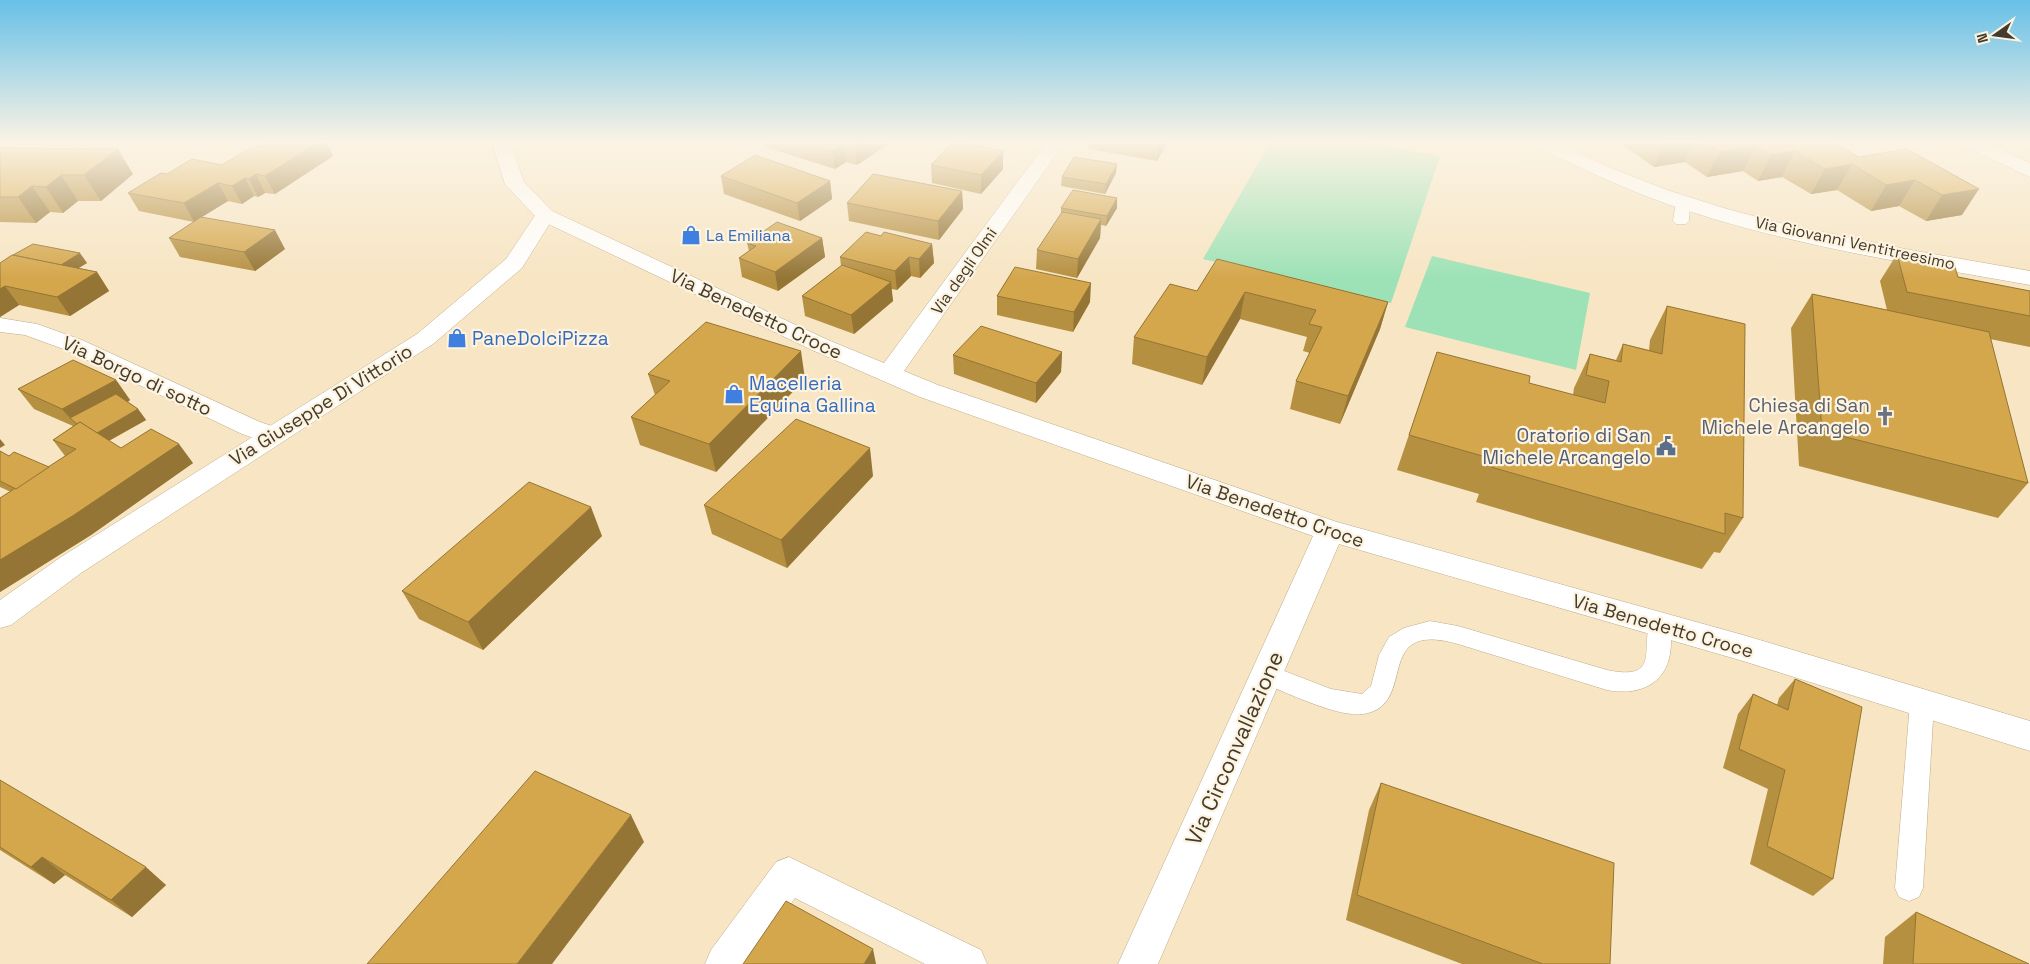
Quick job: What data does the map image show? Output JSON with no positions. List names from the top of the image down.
{
  "streets": {
    "street": [
      "Via Giovanni Ventitreesimo",
      "Via degli Olmi",
      "Via Benedetto Croce",
      "Via Borgo di sotto",
      "Via Giuseppe Di Vittorio",
      "Via Circonvallazione"
    ]
  },
  "crossings": [
    ["Via degli Olmi", "Via Benedetto Croce"],
    ["Via Benedetto Croce", "Via Giuseppe Di Vittorio"],
    ["Via Benedetto Croce", "Via Circonvallazione"],
    ["Via Borgo di sotto", "Via Giuseppe Di Vittorio"]
  ],
  "places": {
    "shop": ["La Emiliana", "PaneDolciPizza", "Macelleria Equina Gallina"],
    "church": ["Chiesa di San Michele Arcangelo"],
    "public building": ["Oratorio di San Michele Arcangelo"]
  },
  "north": "left"
}
